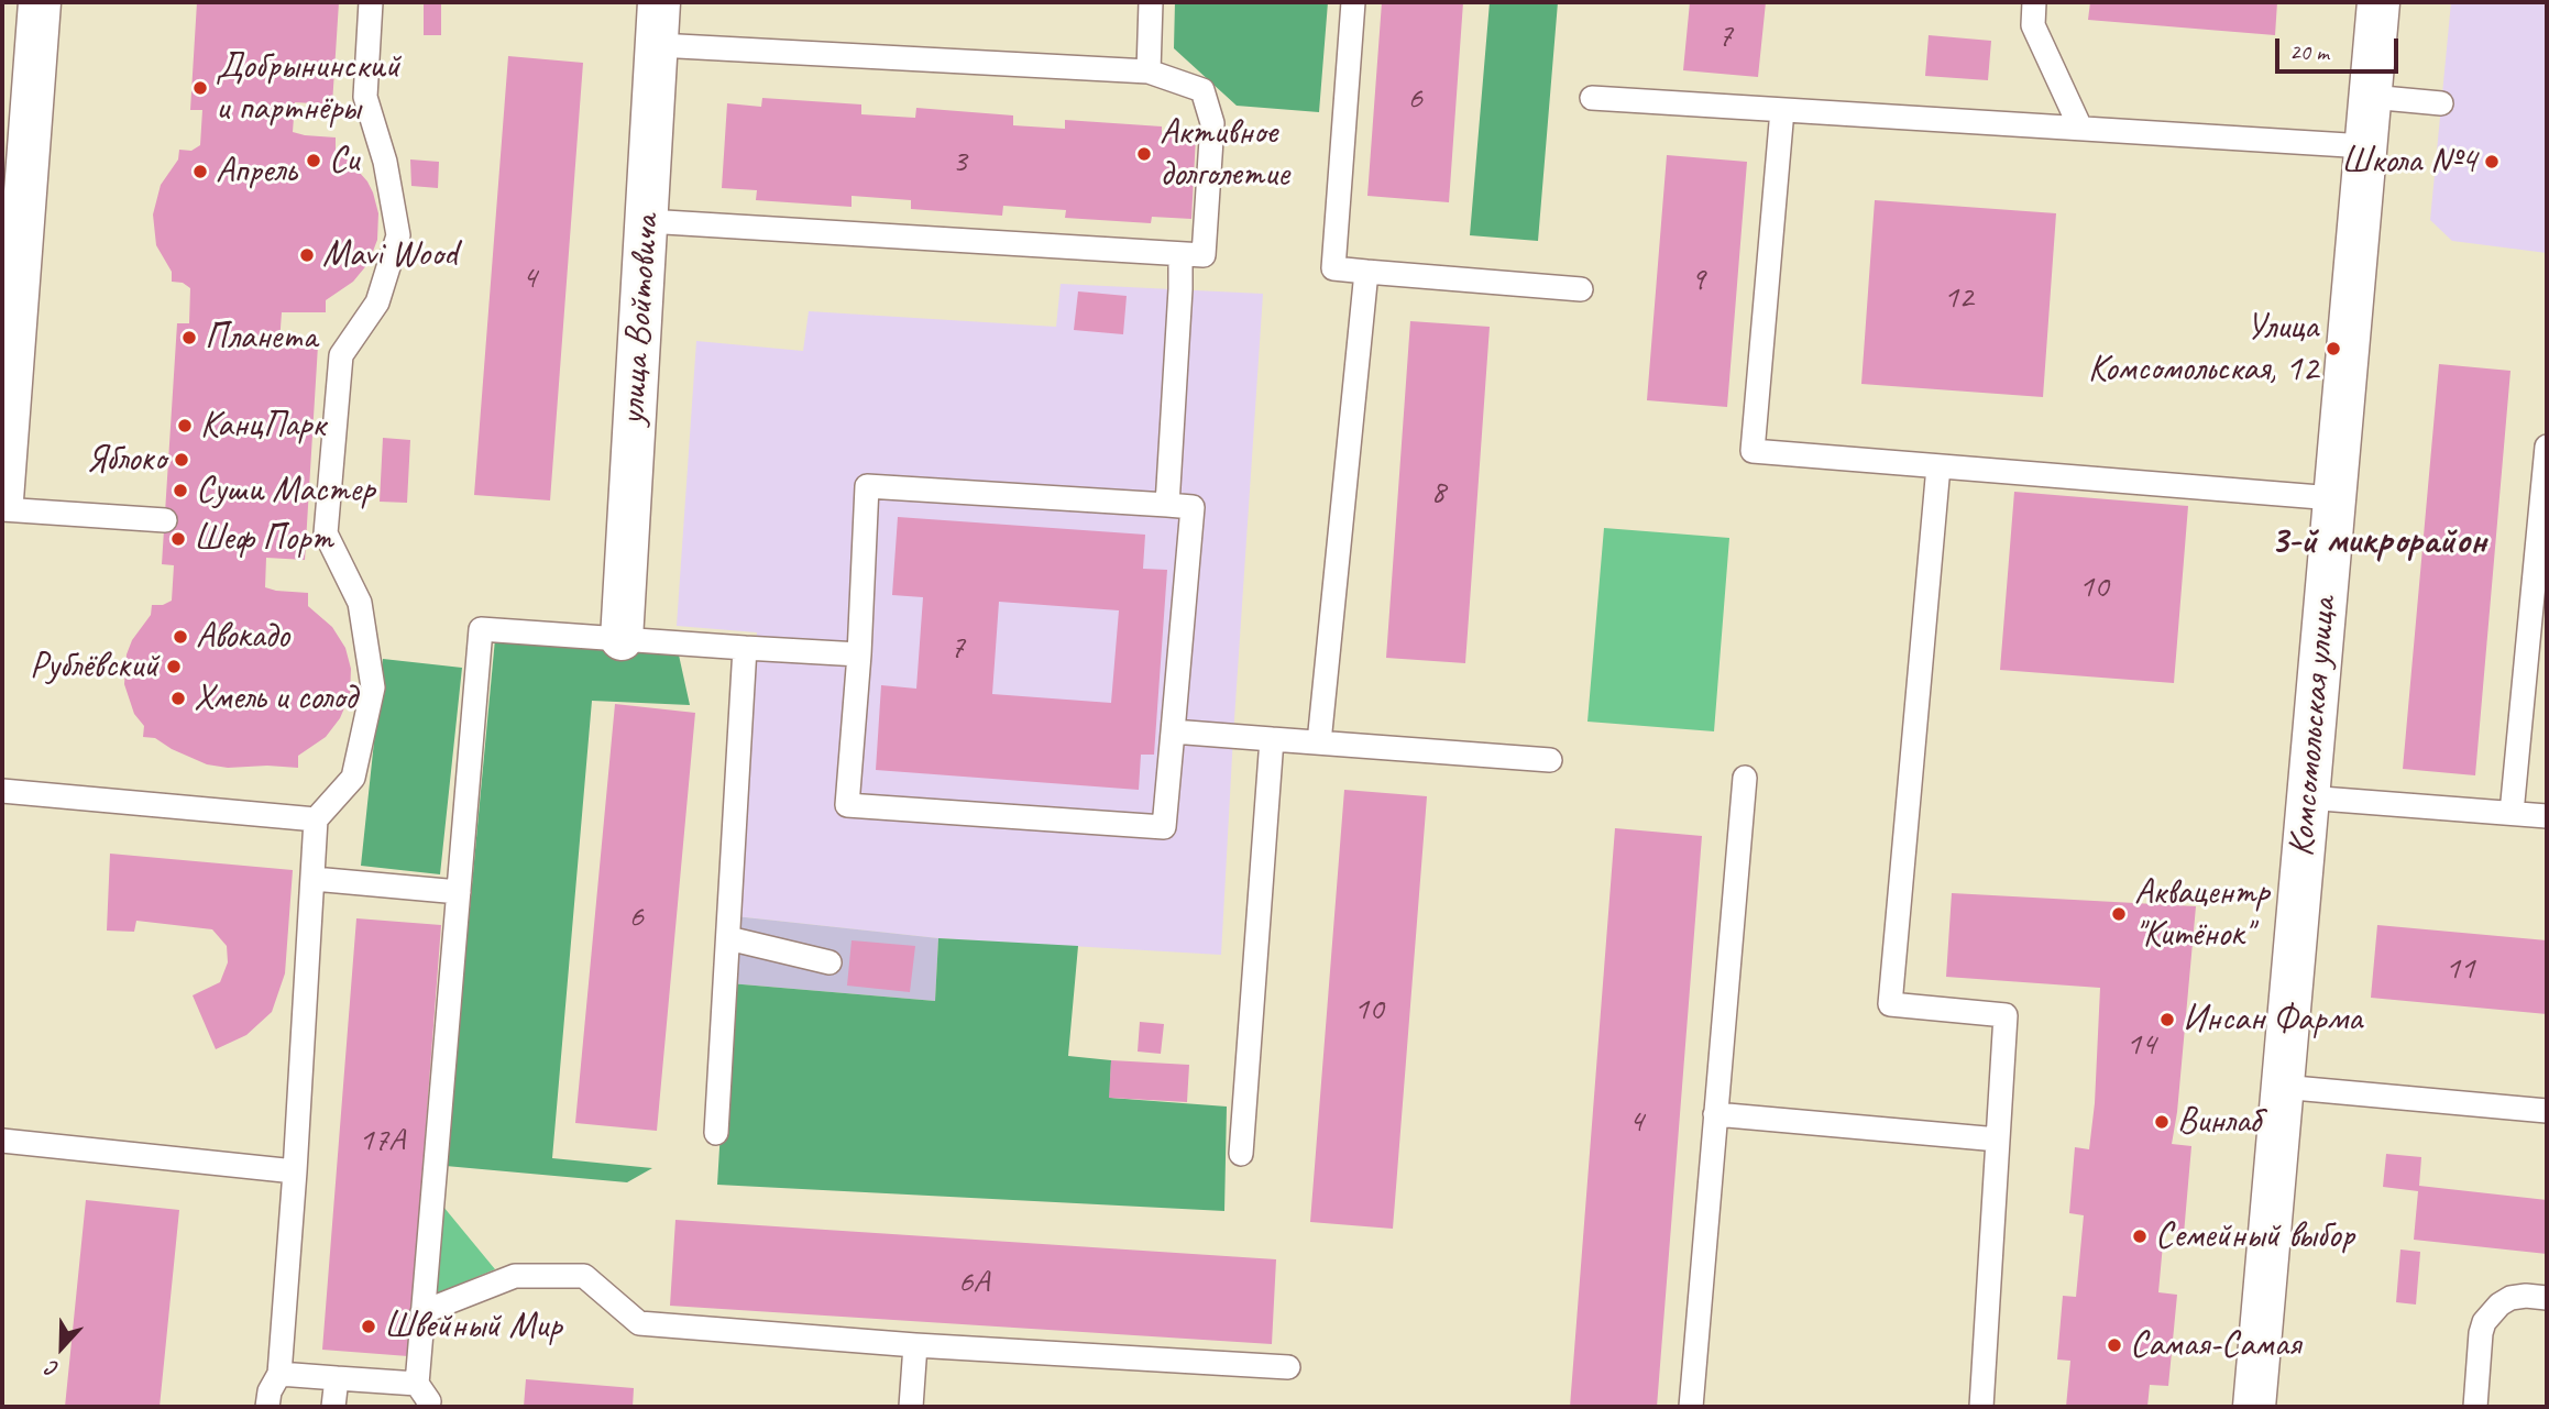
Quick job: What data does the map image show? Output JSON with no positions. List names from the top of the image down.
{
  "streets": {
    "street": ["улица Войтовича", "Комсомольская улица"]
  },
  "districts": ["3-й микрорайон"],
  "places": [
    "Добрынинский и партнёры",
    "Активное долголетие",
    "Си",
    "Школа №4",
    "Апрель",
    "Mavi Wood",
    "Планета",
    "Улица Комсомольская, 12",
    "КанцПарк",
    "Яблоко",
    "Суши Мастер",
    "Шеф Порт",
    "Авокадо",
    "Рублёвский",
    "Хмель и солод",
    "Аквацентр \"Китёнок\"",
    "Инсан Фарма",
    "Винлаб",
    "Семейный выбор",
    "Швейный Мир",
    "Самая-Самая"
  ],
  "house_numbers": [
    "7",
    "6",
    "3",
    "4",
    "9",
    "12",
    "8",
    "10",
    "7",
    "6",
    "11",
    "10",
    "14",
    "4",
    "17А",
    "6А"
  ],
  "scale_bar": "20 m",
  "north": "bottom"
}
